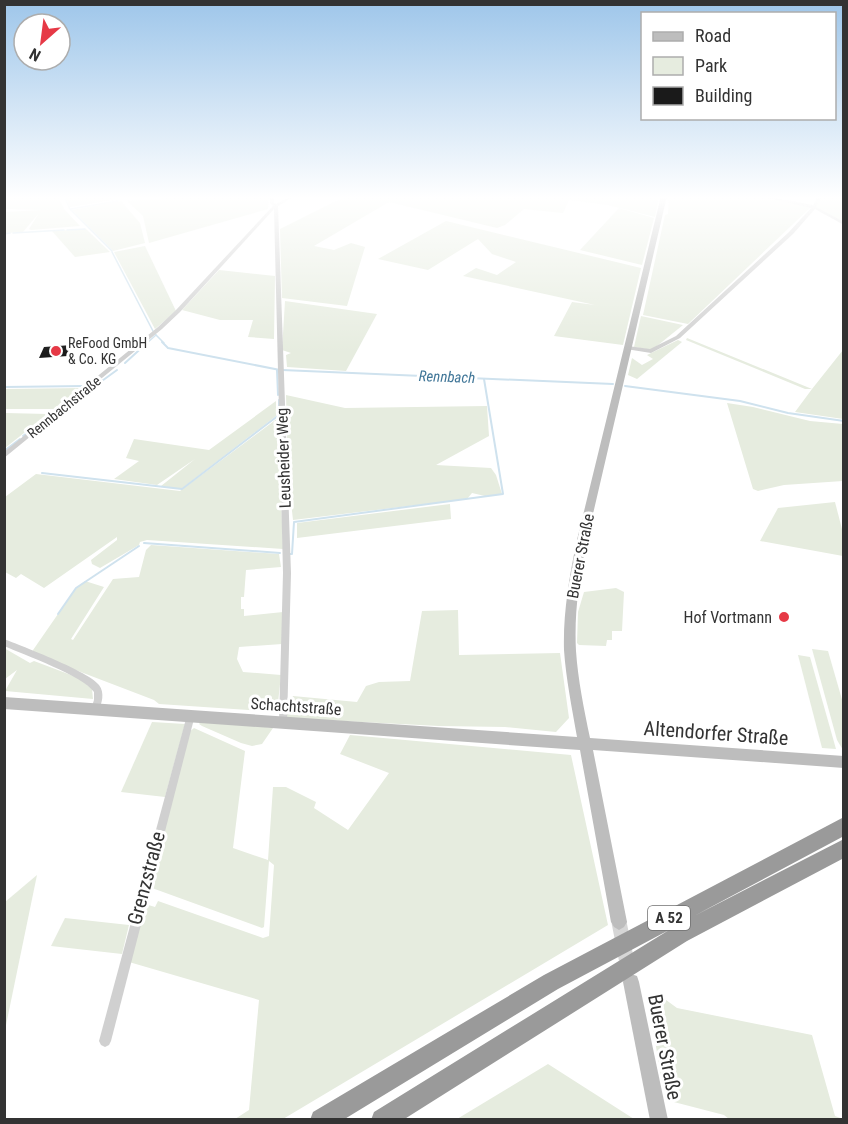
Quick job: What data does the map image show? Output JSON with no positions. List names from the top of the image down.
{
  "streets": {
    "highway": ["A 52"],
    "main road": ["Buerer Straße", "Schachtstraße", "Altendorfer Straße"],
    "street": ["Rennbachstraße", "Leusheider Weg", "Grenzstraße"]
  },
  "crossings": [
    ["Leusheider Weg", "Schachtstraße"],
    ["Buerer Straße", "Schachtstraße"],
    ["Buerer Straße", "Altendorfer Straße"],
    ["Schachtstraße", "Altendorfer Straße"],
    ["Schachtstraße", "Grenzstraße"]
  ],
  "water": ["Rennbach"],
  "places": ["ReFood GmbH & Co. KG", "Hof Vortmann"],
  "legend": ["Road", "Park", "Building"],
  "north": "bottom left"
}
